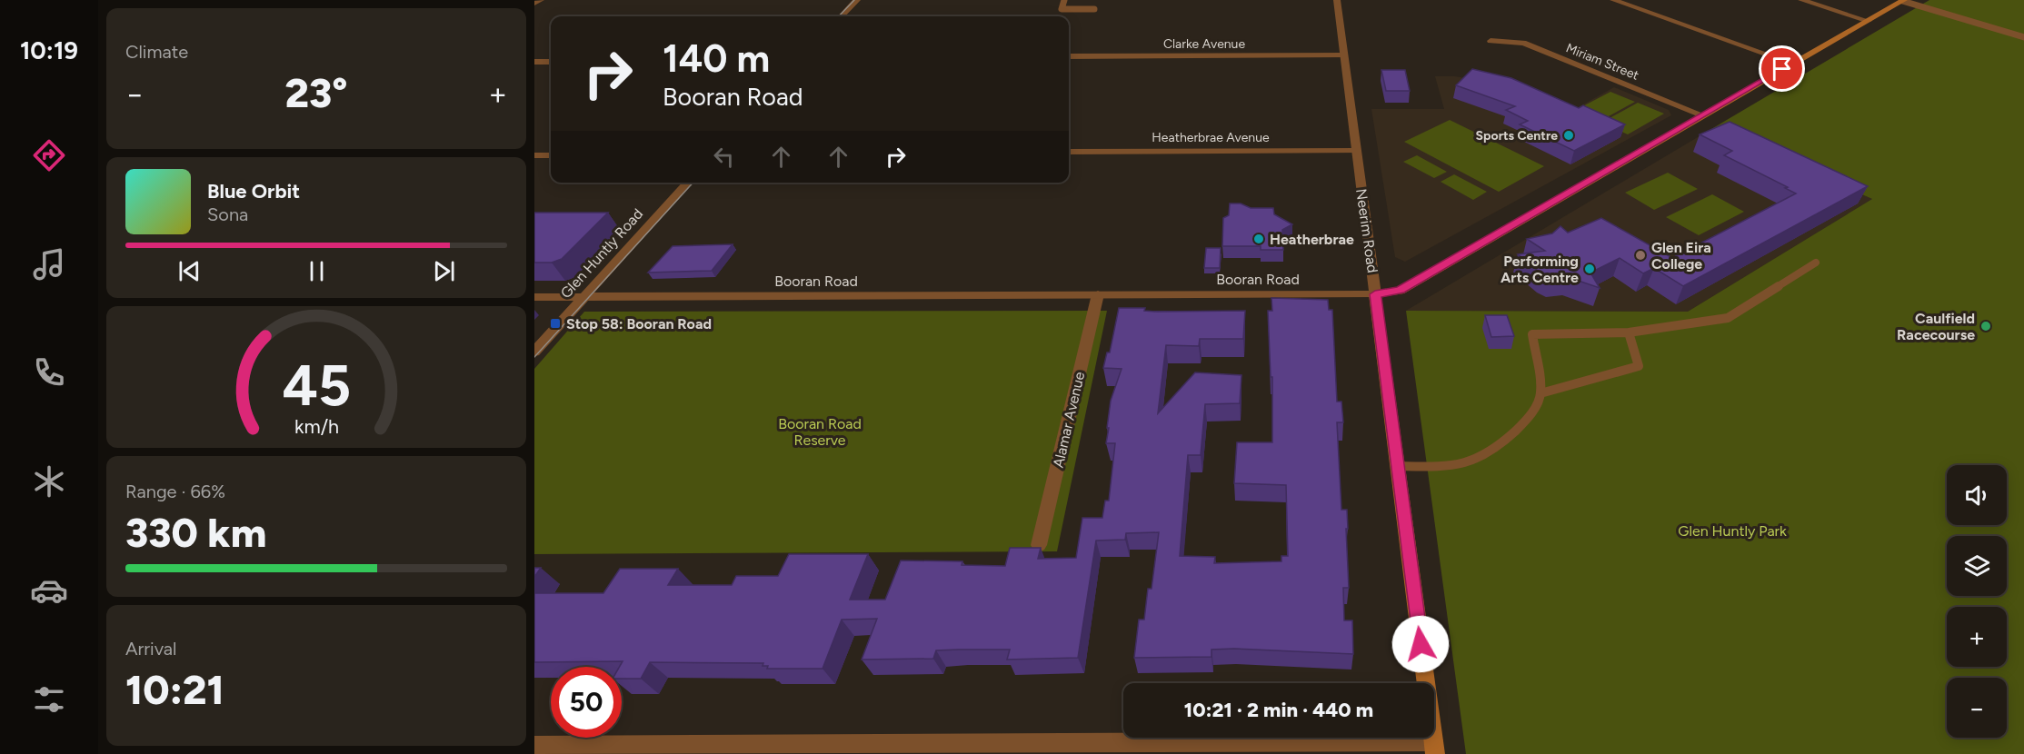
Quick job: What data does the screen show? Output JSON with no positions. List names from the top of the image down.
{
  "streets": {
    "main road": ["Neerim Road", "Booran Road"],
    "street": [
      "Clarke Avenue",
      "Miriam Street",
      "Heatherbrae Avenue",
      "Glen Huntly Road",
      "Alamar Avenue"
    ]
  },
  "crossings": [
    ["Clarke Avenue", "Neerim Road"],
    ["Miriam Street", "Booran Road"],
    ["Heatherbrae Avenue", "Neerim Road"],
    ["Neerim Road", "Booran Road"],
    ["Glen Huntly Road", "Booran Road"],
    ["Booran Road", "Alamar Avenue"]
  ],
  "parks": ["Booran Road Reserve", "Glen Huntly Park"],
  "places": {
    "other": [
      "Sports Centre",
      "Heatherbrae",
      "Glen Eira College",
      "Performing Arts Centre",
      "Caulfield Racecourse"
    ],
    "transit": ["Stop 58: Booran Road"]
  },
  "page": {
    "tabs": "10:19",
    "tile": [
      "Climate",
      ["Range · 66%", "330 km"],
      ["Arrival", "10:21"]
    ],
    "turn": ["140 m", "Booran Road"],
    "heat": ["−", "23°", "+"],
    "song": ["Blue Orbit", "Sona"],
    "map_buttons": ["+", "−"],
    "limit": "50",
    "trip": "10:21 · 2 min · 440 m",
    "gauge": ["45", "km/h"]
  }
}
